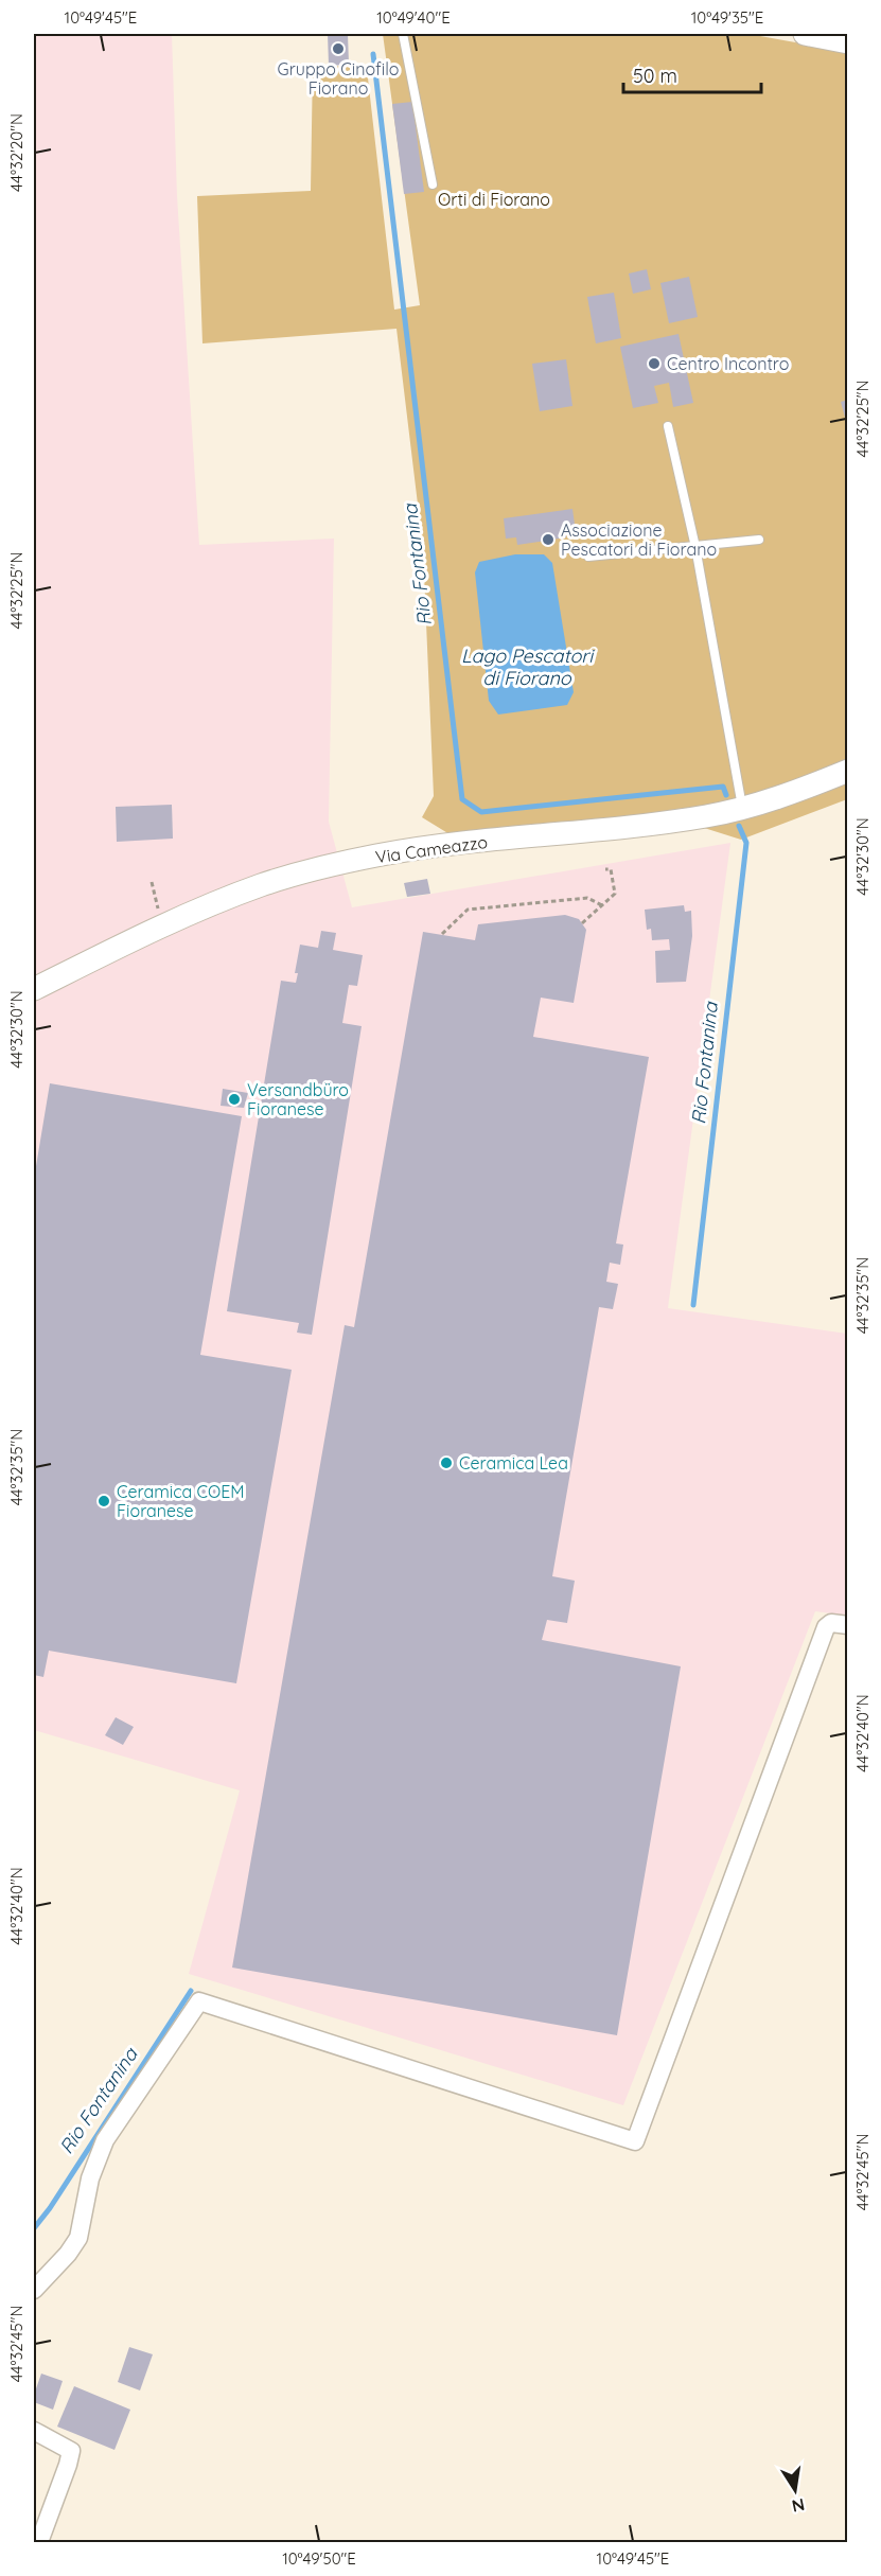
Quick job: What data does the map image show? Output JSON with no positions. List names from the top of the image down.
{
  "streets": {
    "street": ["Via Cameazzo"]
  },
  "water": ["Rio Fontanina", "Lago Pescatori di Fiorano"],
  "parks": ["Orti di Fiorano"],
  "places": [
    "Gruppo Cinofilo Fiorano",
    "Centro Incontro",
    "Associazione Pescatori di Fiorano",
    "Versandbüro Fioranese",
    "Ceramica Lea",
    "Ceramica COEM Fioranese"
  ],
  "scale_bar": "50 m",
  "north": "bottom",
  "coordinates": [
    "10°49'45\"E",
    "10°49'40\"E",
    "10°49'35\"E",
    "44°32'20\"N",
    "44°32'25\"N",
    "44°32'30\"N",
    "44°32'35\"N",
    "44°32'40\"N",
    "44°32'45\"N",
    "10°49'50\"E"
  ]
}
